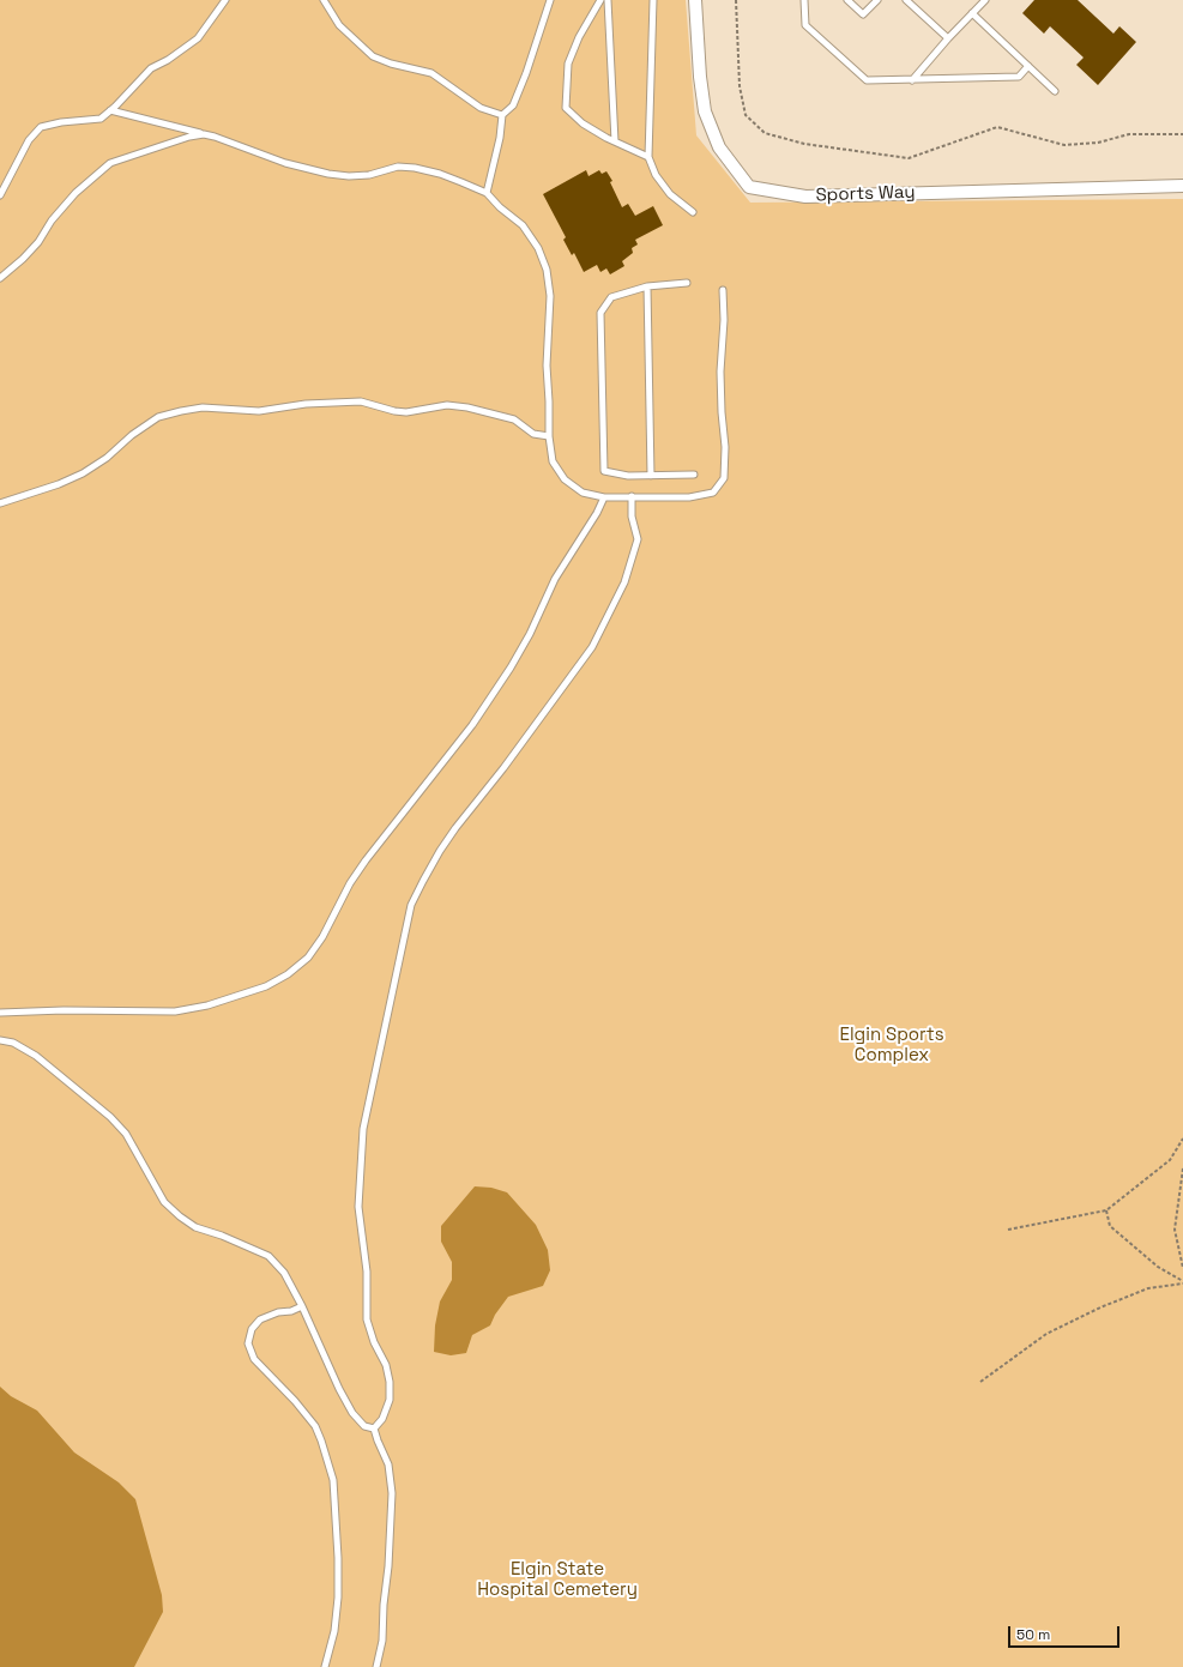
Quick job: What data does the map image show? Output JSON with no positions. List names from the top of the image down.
{
  "streets": {
    "street": ["Sports Way"]
  },
  "parks": ["Elgin Sports Complex", "Elgin State Hospital Cemetery"],
  "scale_bar": "50 m"
}
